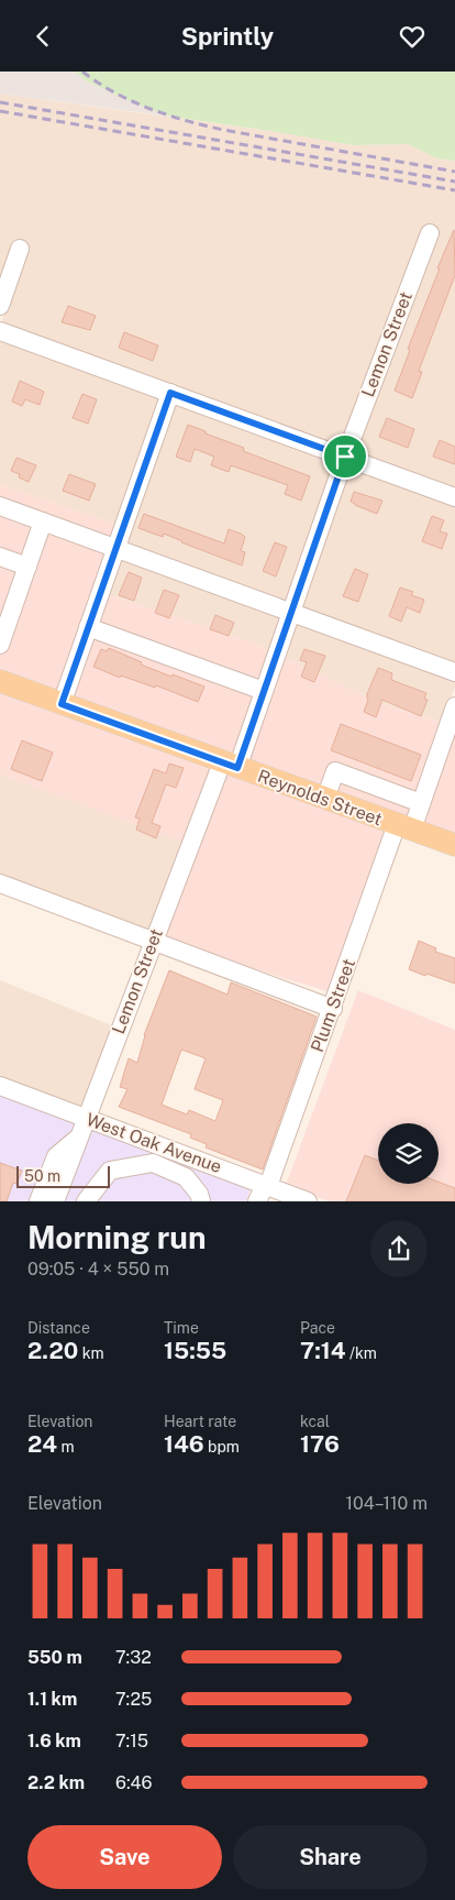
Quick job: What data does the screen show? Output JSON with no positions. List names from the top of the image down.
{
  "streets": {
    "main road": ["Reynolds Street"],
    "street": ["Lemon Street", "Plum Street", "West Oak Avenue"]
  },
  "crossings": [
    ["Lemon Street", "Reynolds Street"],
    ["Lemon Street", "West Oak Avenue"],
    ["Reynolds Street", "Plum Street"],
    ["Plum Street", "West Oak Avenue"]
  ],
  "scale_bar": "50 m",
  "page": {
    "header": "Sprintly",
    "scale": "50 m",
    "heading": ["Morning run", "09:05 · 4 × 550 m"],
    "stats": [
      ["Distance", "2.20 km"],
      ["Time", "15:55"],
      ["Pace", "7:14 /km"],
      ["Elevation", "24 m"],
      ["Heart rate", "146 bpm"],
      ["kcal", "176"]
    ],
    "chart": ["Elevation", "104–110 m"],
    "list": [
      {
        "name": "550 m",
        "note": "7:32"
      },
      {
        "name": "1.1 km",
        "note": "7:25"
      },
      {
        "name": "1.6 km",
        "note": "7:15"
      },
      {
        "name": "2.2 km",
        "note": "6:46"
      }
    ],
    "buttons": ["Save", "Share"]
  }
}
